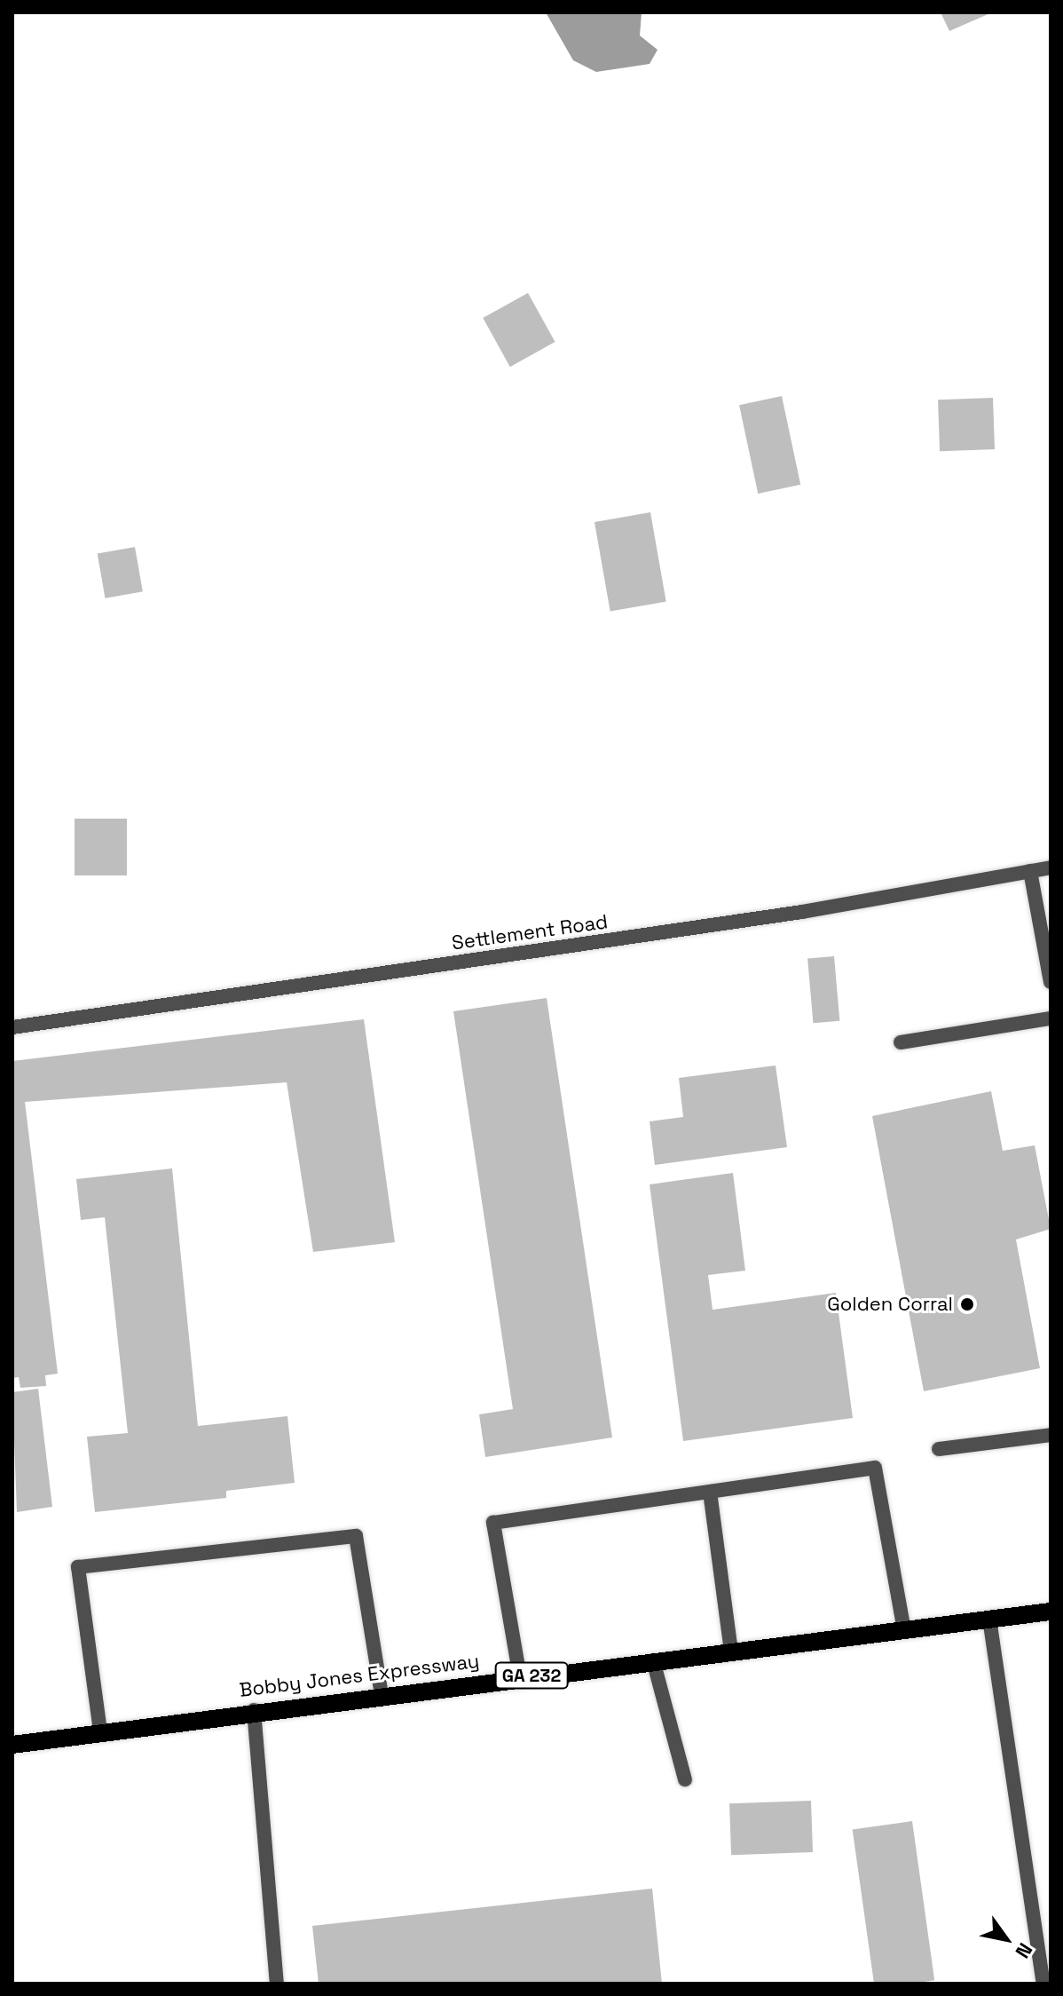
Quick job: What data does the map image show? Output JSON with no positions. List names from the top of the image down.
{
  "streets": {
    "main road": ["Bobby Jones Expressway", "GA 232"],
    "street": ["Settlement Road"]
  },
  "places": ["Golden Corral"],
  "north": "bottom right"
}
